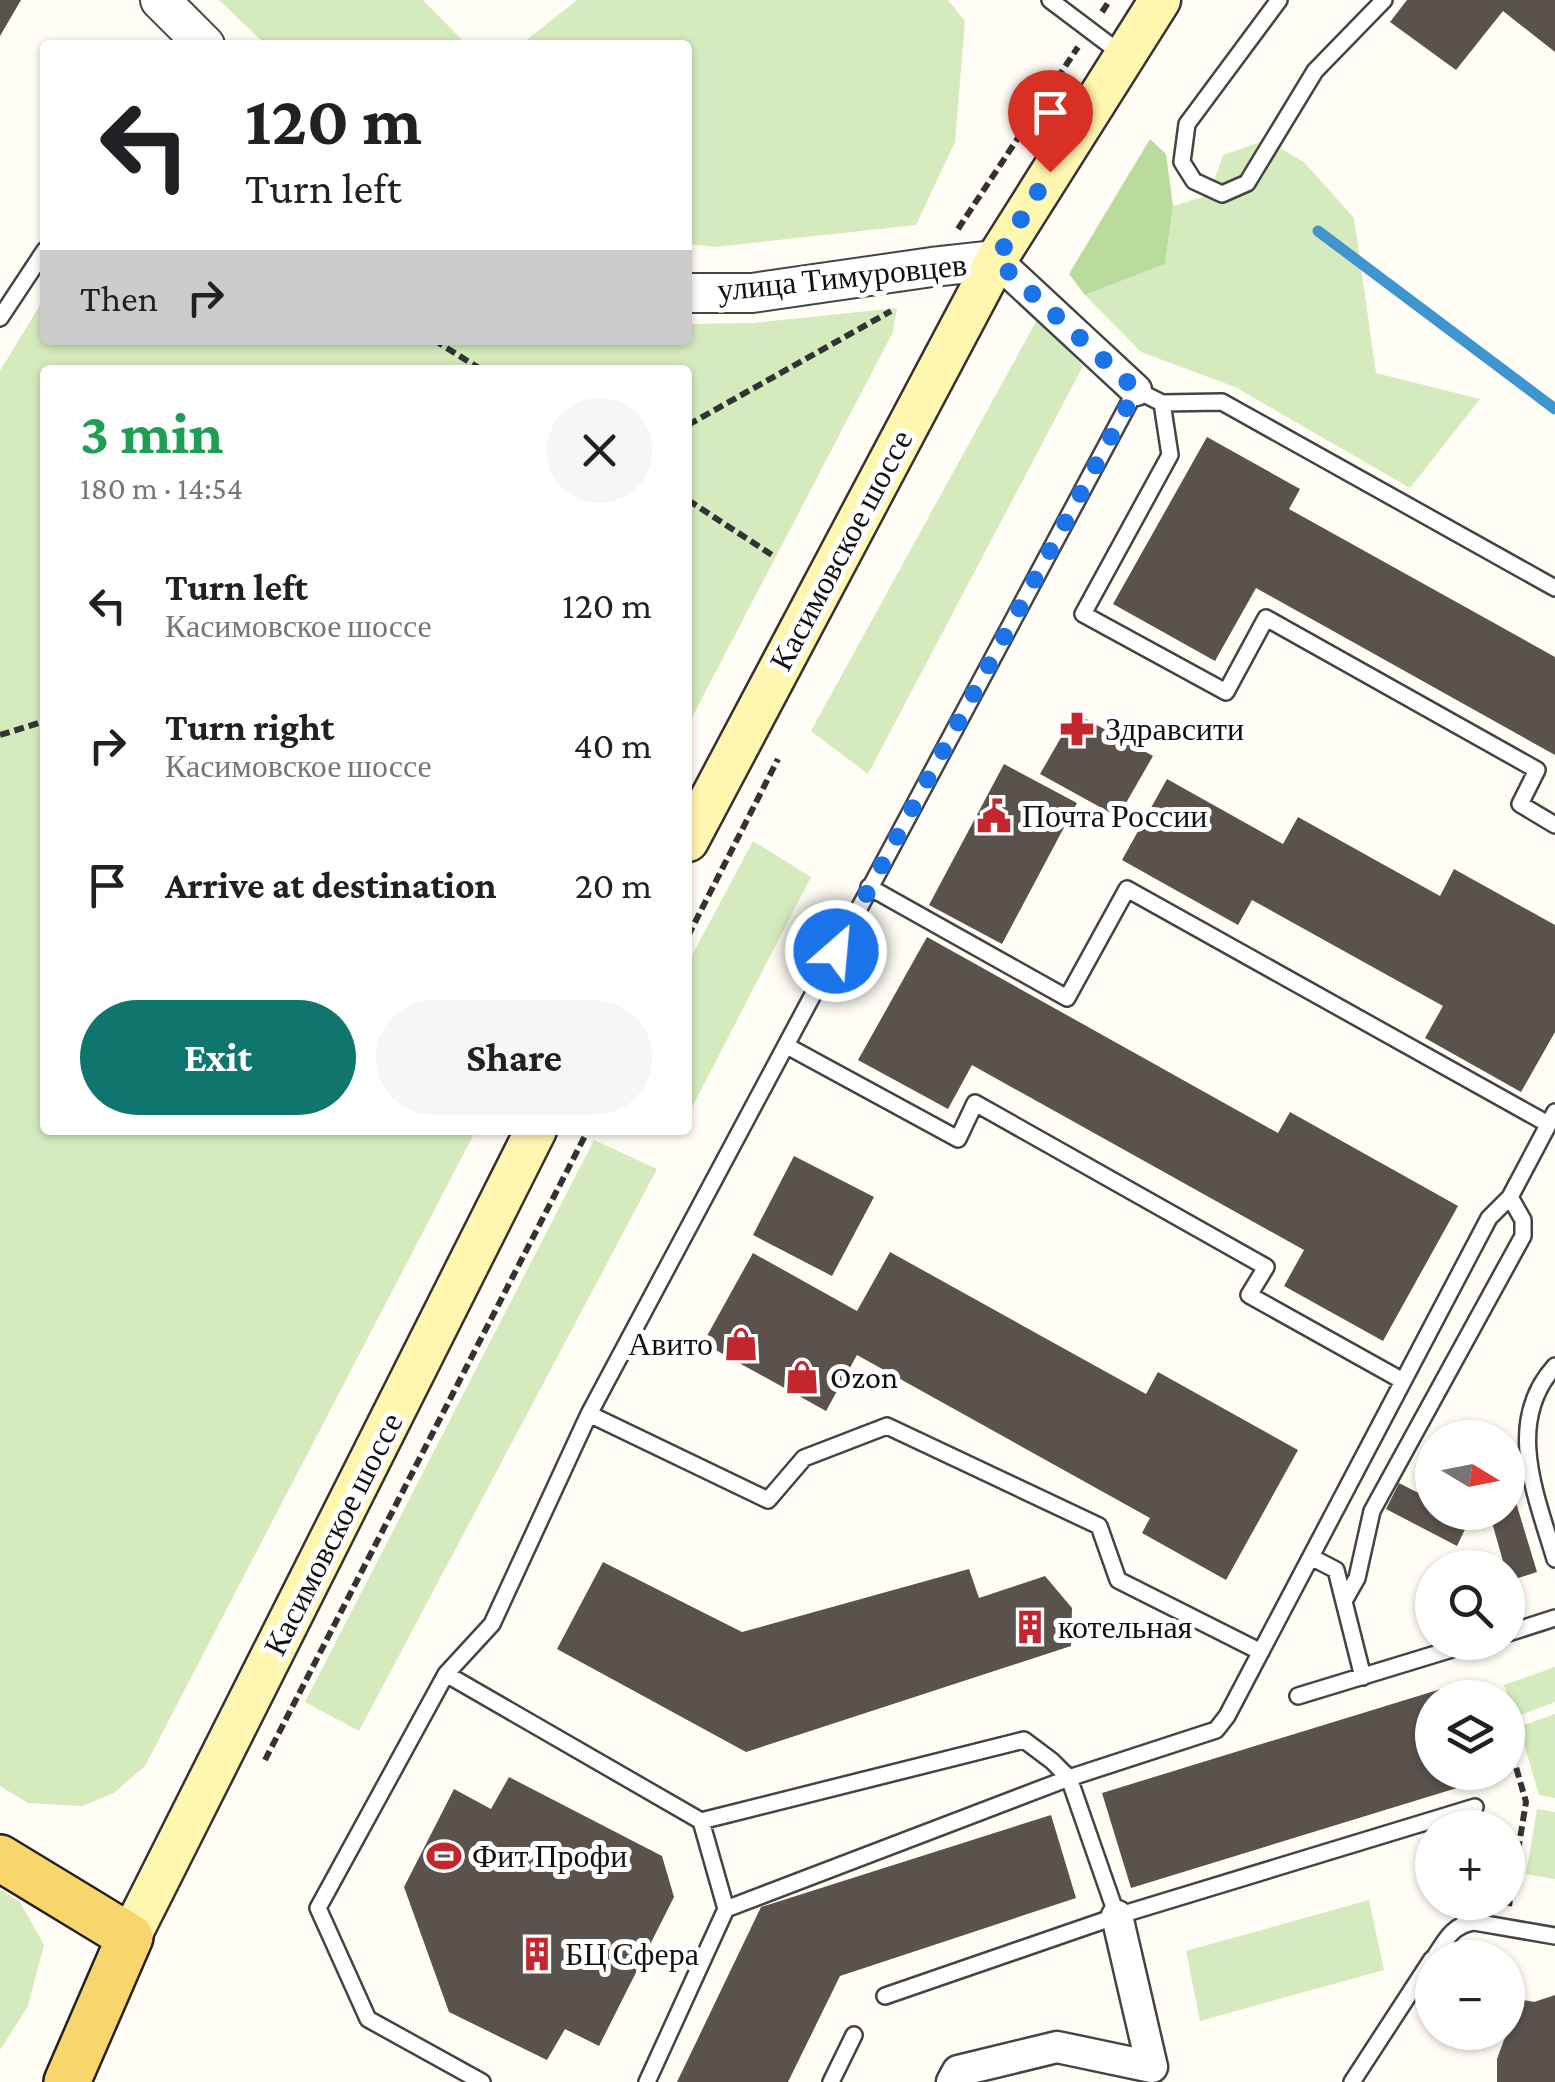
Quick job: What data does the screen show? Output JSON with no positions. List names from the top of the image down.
{
  "streets": {
    "main road": ["Касимовское шоссе"],
    "street": ["улица Тимуровцев"]
  },
  "crossings": [
    ["улица Тимуровцев", "Касимовское шоссе"]
  ],
  "places": {
    "pharmacy": ["Здравсити"],
    "public building": ["Почта России"],
    "shop": ["Авито", "Ozon"],
    "building": ["котельная", "БЦ Сфера"],
    "sports": ["Фит Профи"]
  },
  "north": "right",
  "page": {
    "turn": ["120 m", "Turn left"],
    "then": "Then",
    "heading": ["3 min", "180 m · 14:54"],
    "list": [
      {
        "name": "Turn left",
        "note": "Касимовское шоссе",
        "value": "120 m"
      },
      {
        "name": "Turn right",
        "note": "Касимовское шоссе",
        "value": "40 m"
      },
      {
        "name": "Arrive at destination",
        "value": "20 m"
      }
    ],
    "buttons": ["Exit", "Share"],
    "map_buttons": ["+", "−"]
  }
}
